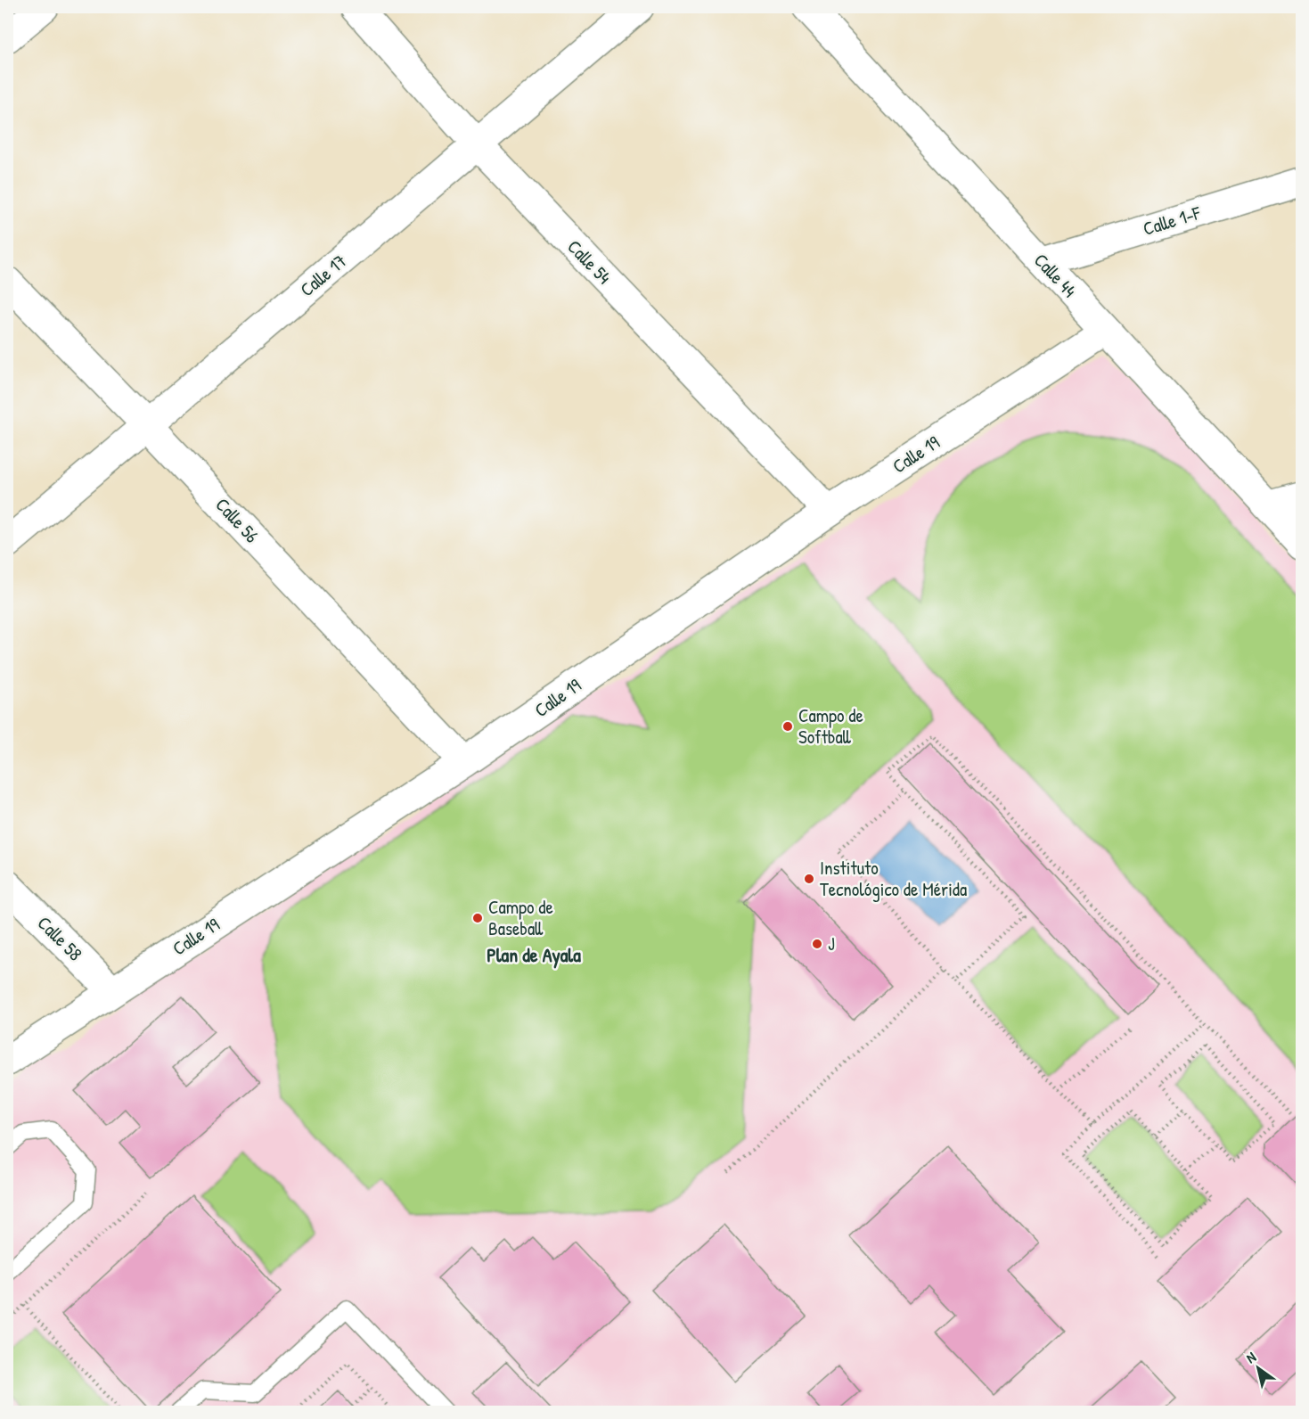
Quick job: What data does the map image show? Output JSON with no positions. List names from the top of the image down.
{
  "streets": {
    "street": [
      "Calle 1-F",
      "Calle 54",
      "Calle 17",
      "Calle 44",
      "Calle 19",
      "Calle 56",
      "Calle 58"
    ]
  },
  "crossings": [
    ["Calle 1-F", "Calle 44"],
    ["Calle 54", "Calle 17"],
    ["Calle 54", "Calle 19"],
    ["Calle 17", "Calle 56"],
    ["Calle 44", "Calle 19"],
    ["Calle 19", "Calle 56"],
    ["Calle 19", "Calle 58"]
  ],
  "districts": ["Plan de Ayala"],
  "places": [
    "Campo de Softball",
    "Instituto Tecnológico de Mérida",
    "Campo de Baseball",
    "J"
  ],
  "north": "top left"
}
